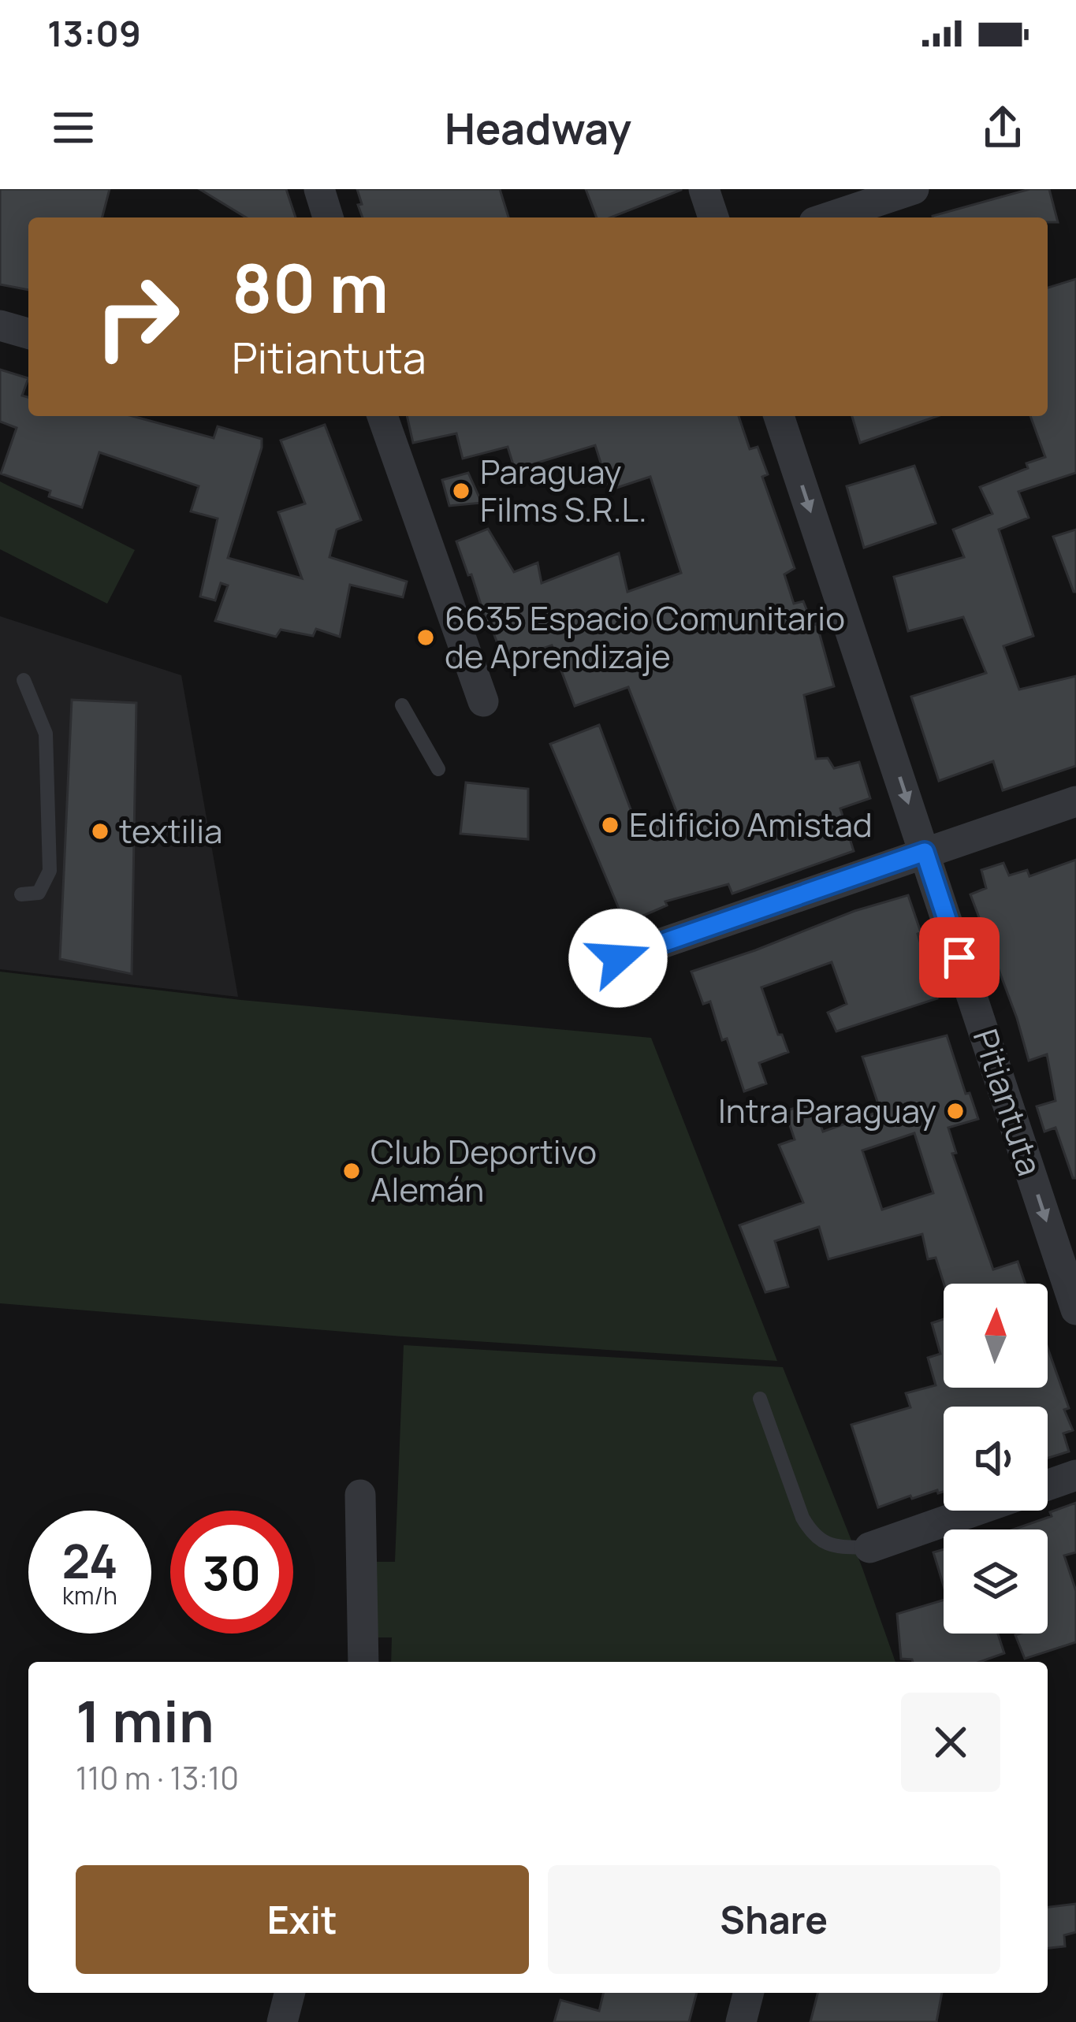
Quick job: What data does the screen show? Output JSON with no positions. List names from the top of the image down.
{
  "streets": {
    "street": ["Pitiantuta"]
  },
  "one_way": ["Pitiantuta"],
  "places": [
    "Paraguay Films S.R.L.",
    "6635 Espacio Comunitario de Aprendizaje",
    "Edificio Amistad",
    "textilia",
    "Intra Paraguay",
    "Club Deportivo Alemán"
  ],
  "north": "top",
  "page": {
    "status": "13:09",
    "header": "Headway",
    "turn": ["80 m", "Pitiantuta"],
    "speed": "24 km/h",
    "limit": "30",
    "heading": ["1 min", "110 m · 13:10"],
    "buttons": ["Exit", "Share"]
  }
}
